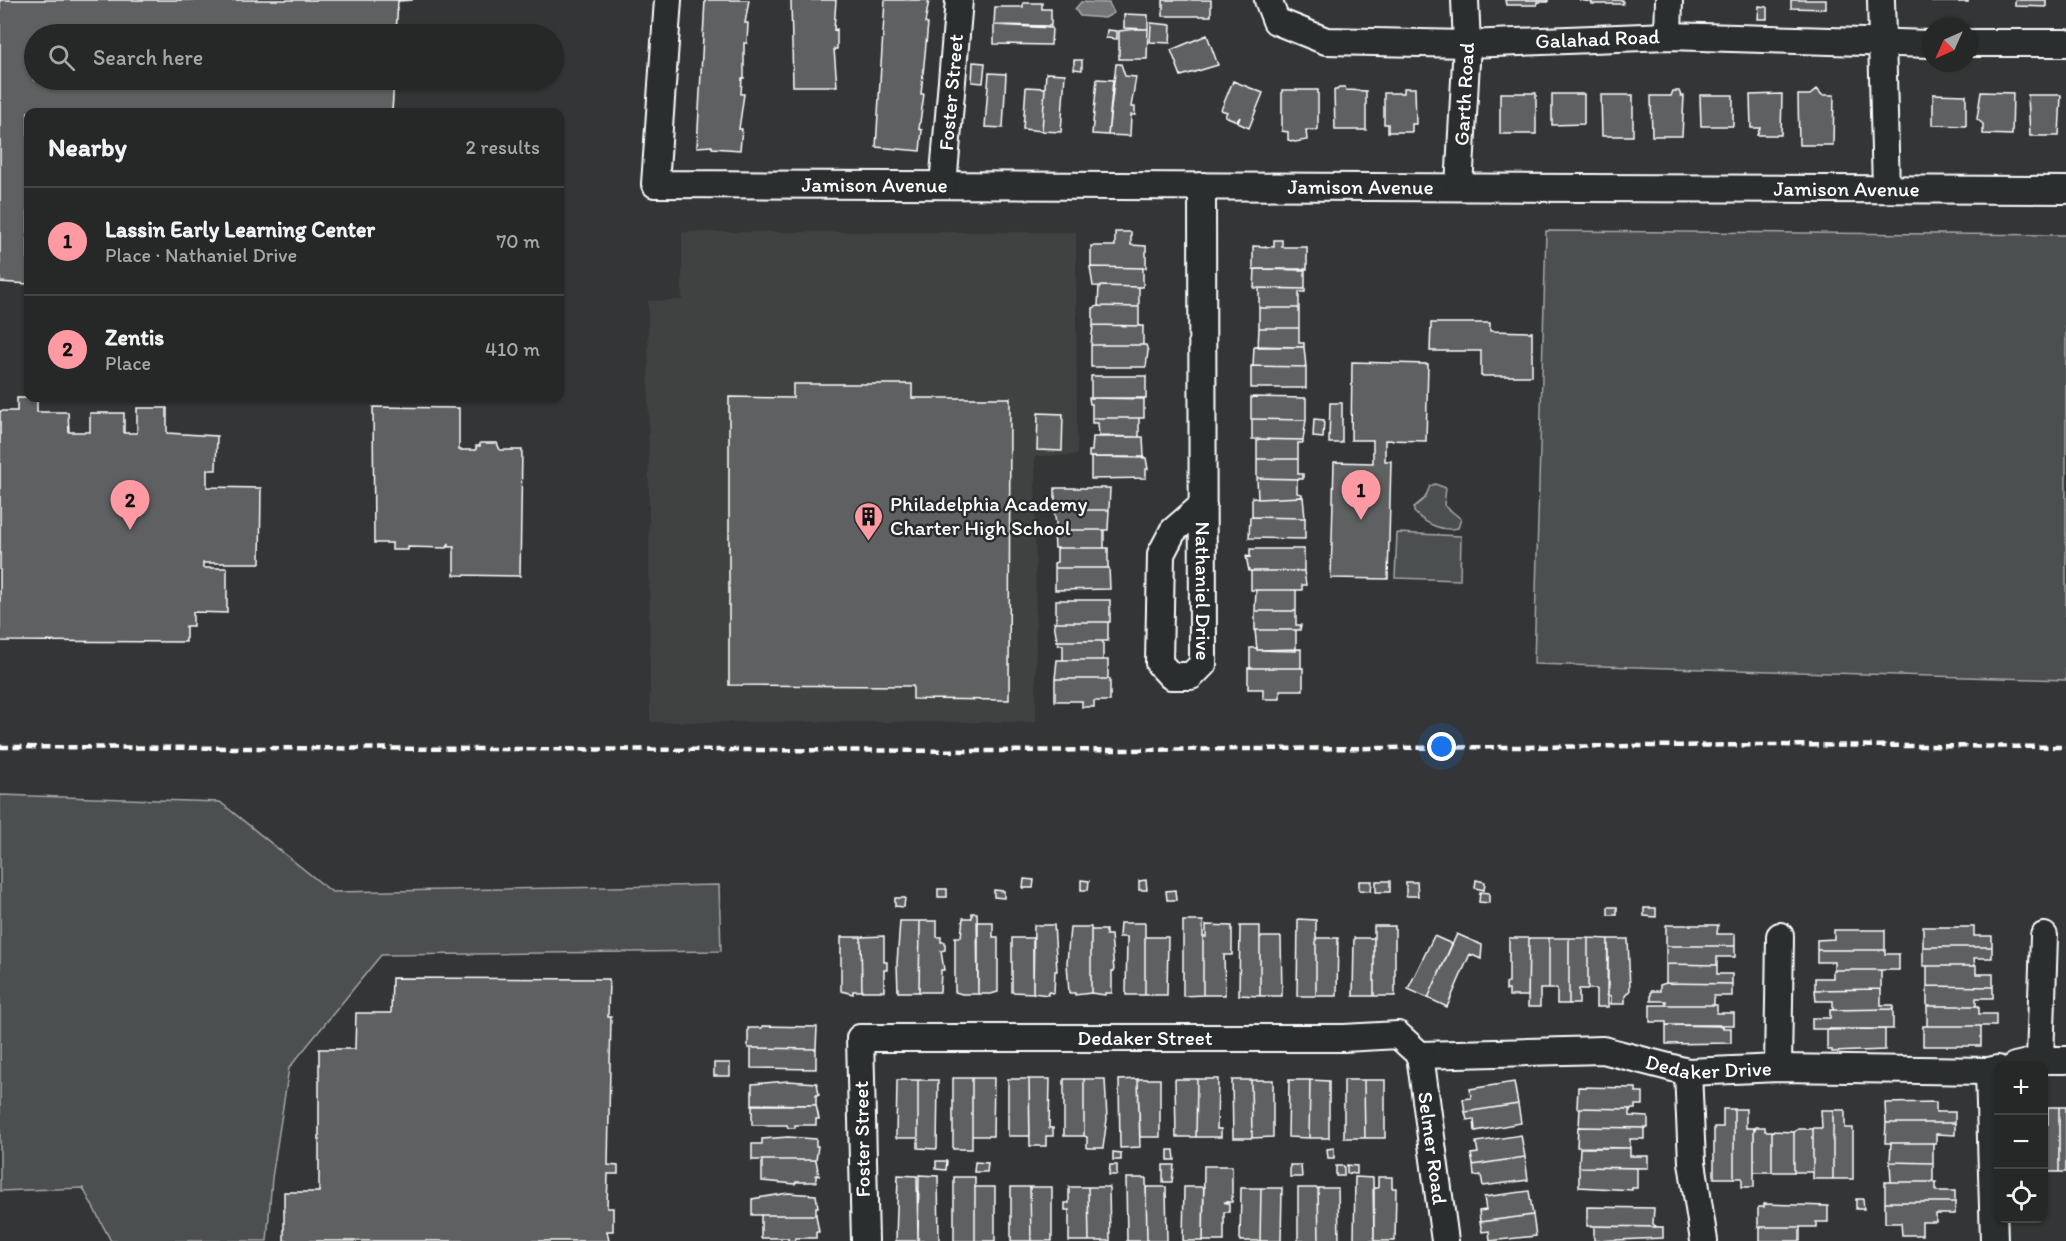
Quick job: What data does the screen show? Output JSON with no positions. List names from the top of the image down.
{
  "streets": {
    "street": [
      "Galahad Road",
      "Foster Street",
      "Garth Road",
      "Jamison Avenue",
      "Nathaniel Drive",
      "Dedaker Street",
      "Dedaker Drive",
      "Selmer Road"
    ]
  },
  "crossings": [
    ["Galahad Road", "Garth Road"],
    ["Foster Street", "Jamison Avenue"],
    ["Foster Street", "Dedaker Street"],
    ["Garth Road", "Jamison Avenue"],
    ["Jamison Avenue", "Nathaniel Drive"],
    ["Dedaker Street", "Dedaker Drive"],
    ["Dedaker Street", "Selmer Road"],
    ["Dedaker Drive", "Selmer Road"]
  ],
  "places": {
    "building": ["Philadelphia Academy Charter High School"]
  },
  "north": "bottom left",
  "page": {
    "search": "Search here",
    "heading": ["Nearby", "2 results"],
    "list": [
      {
        "mark": "1",
        "name": "Lassin Early Learning Center",
        "note": "Place · Nathaniel Drive",
        "value": "70 m"
      },
      {
        "mark": "2",
        "name": "Zentis",
        "note": "Place",
        "value": "410 m"
      }
    ],
    "pins": ["1", "2"],
    "map_buttons": ["+", "−"]
  }
}
